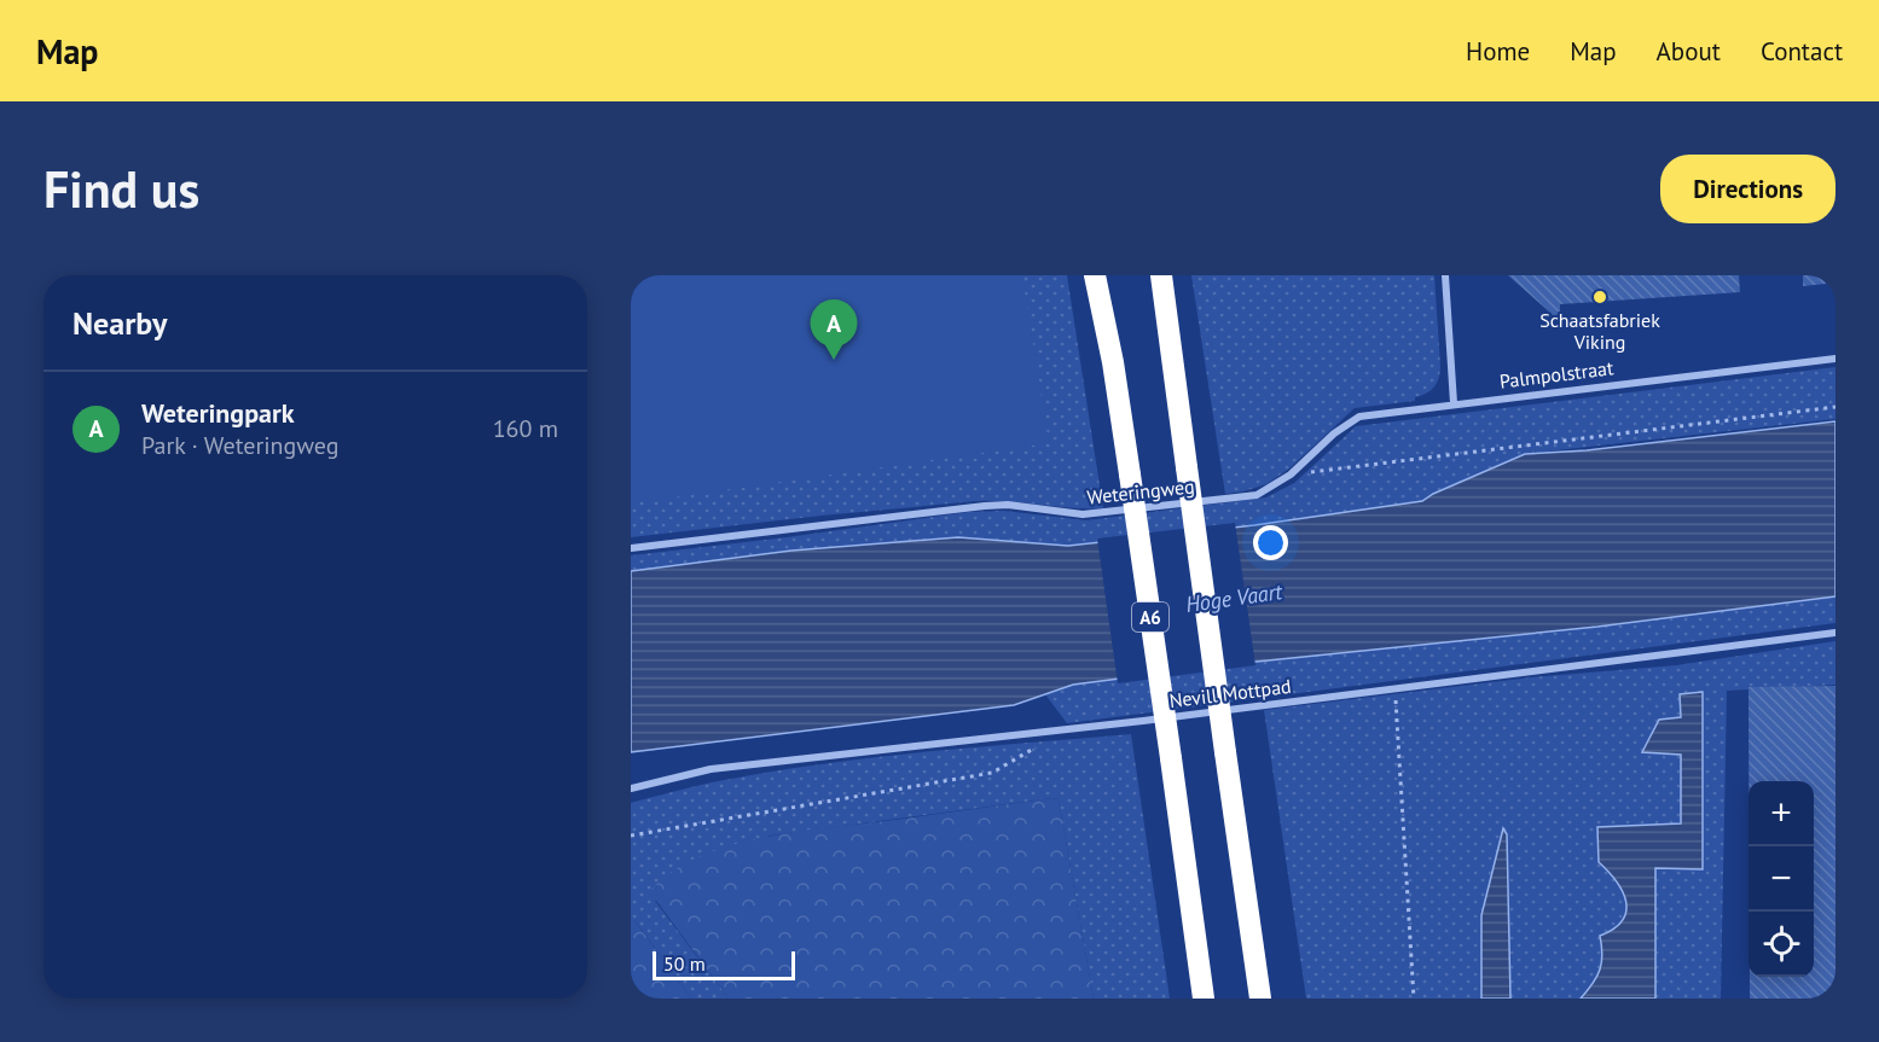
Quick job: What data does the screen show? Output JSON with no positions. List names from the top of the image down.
{
  "streets": {
    "highway": ["A6"],
    "street": ["Palmpolstraat", "Weteringweg", "Nevill Mottpad"]
  },
  "crossings": [
    ["Palmpolstraat", "Weteringweg"]
  ],
  "water": ["Hoge Vaart"],
  "places": ["Schaatsfabriek Viking"],
  "scale_bar": "50 m",
  "page": {
    "header": "Map",
    "nav": [
      "Home",
      "Map",
      "About",
      "Contact"
    ],
    "buttons": "Directions",
    "title": "Find us",
    "heading": "Nearby",
    "pins": "A",
    "list": [
      {
        "mark": "A",
        "name": "Weteringpark",
        "note": "Park · Weteringweg",
        "value": "160 m"
      }
    ],
    "map_buttons": ["+", "−"],
    "scale": "50 m"
  }
}
